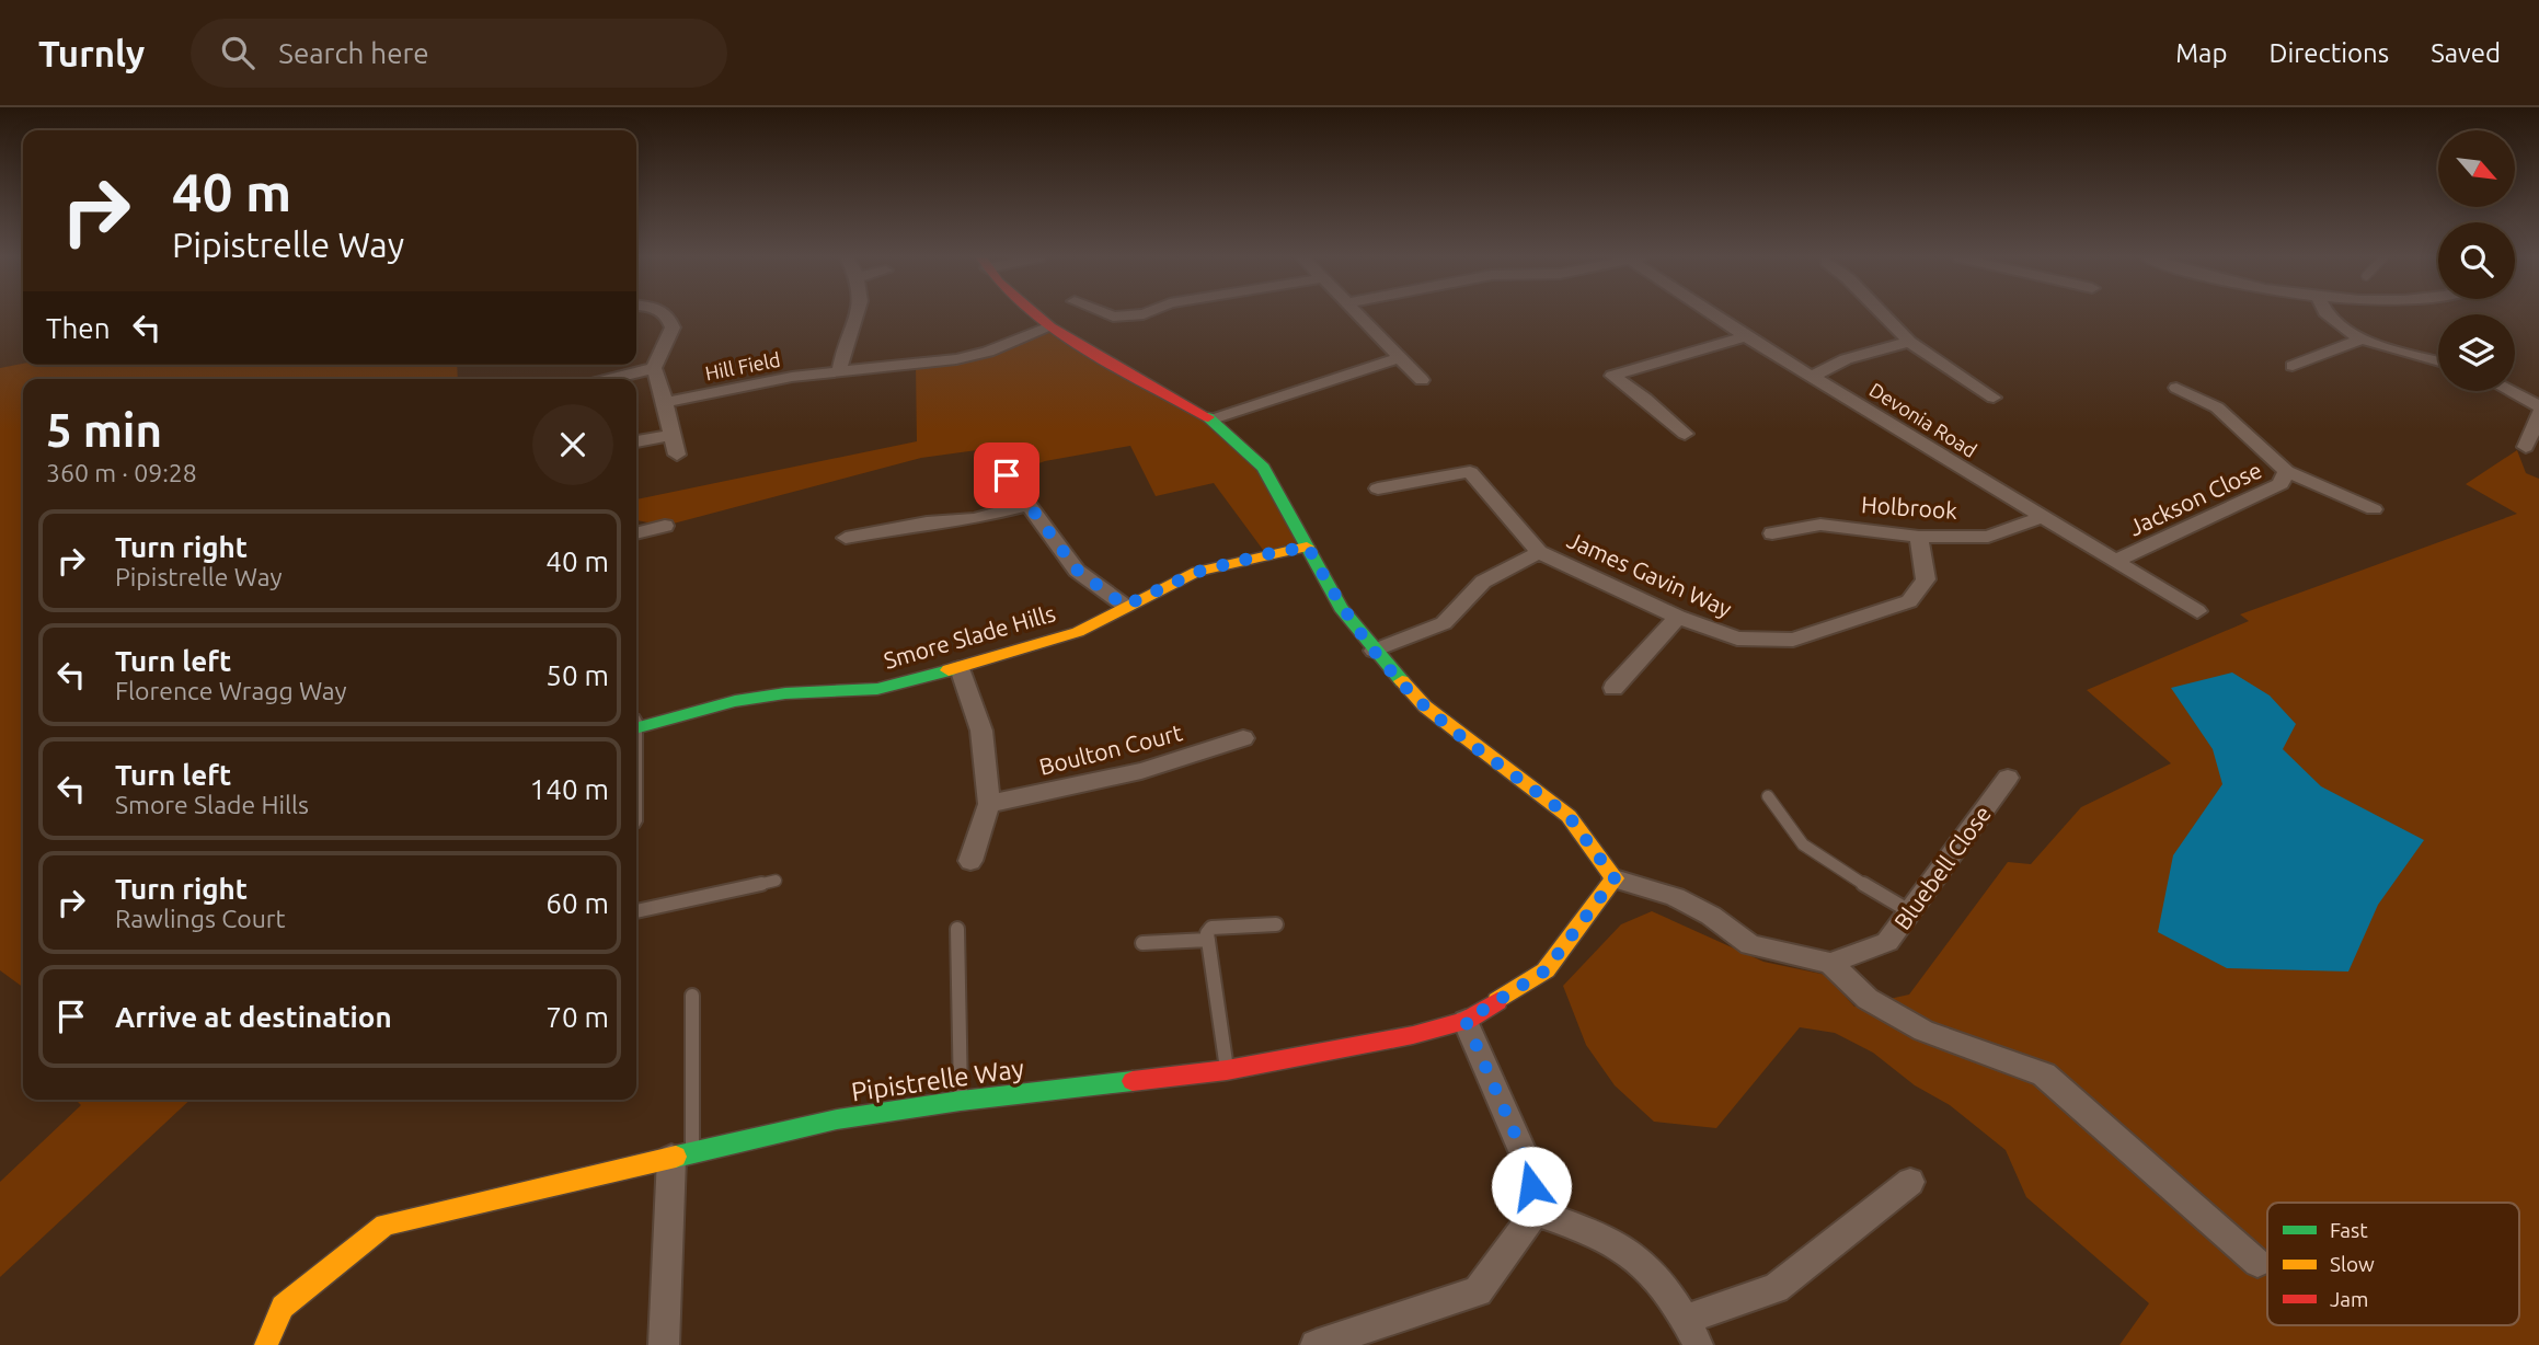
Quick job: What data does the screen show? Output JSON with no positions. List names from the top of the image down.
{
  "streets": {
    "street": [
      "Hill Field",
      "Devonia Road",
      "Jackson Close",
      "Holbrook",
      "James Gavin Way",
      "Smore Slade Hills",
      "Boulton Court",
      "Bluebell Close",
      "Pipistrelle Way"
    ]
  },
  "crossings": [
    ["Devonia Road", "Jackson Close"],
    ["Devonia Road", "Holbrook"],
    ["Holbrook", "James Gavin Way"]
  ],
  "legend": ["Fast", "Slow", "Jam"],
  "north": "bottom right",
  "page": {
    "header": "Turnly",
    "search": "Search here",
    "nav": ["Map", "Directions", "Saved"],
    "turn": ["40 m", "Pipistrelle Way"],
    "then": "Then",
    "heading": ["5 min", "360 m · 09:28"],
    "list": [
      {
        "name": "Turn right",
        "note": "Pipistrelle Way",
        "value": "40 m"
      },
      {
        "name": "Turn left",
        "note": "Florence Wragg Way",
        "value": "50 m"
      },
      {
        "name": "Turn left",
        "note": "Smore Slade Hills",
        "value": "140 m"
      },
      {
        "name": "Turn right",
        "note": "Rawlings Court",
        "value": "60 m"
      },
      {
        "name": "Arrive at destination",
        "value": "70 m"
      }
    ]
  }
}
